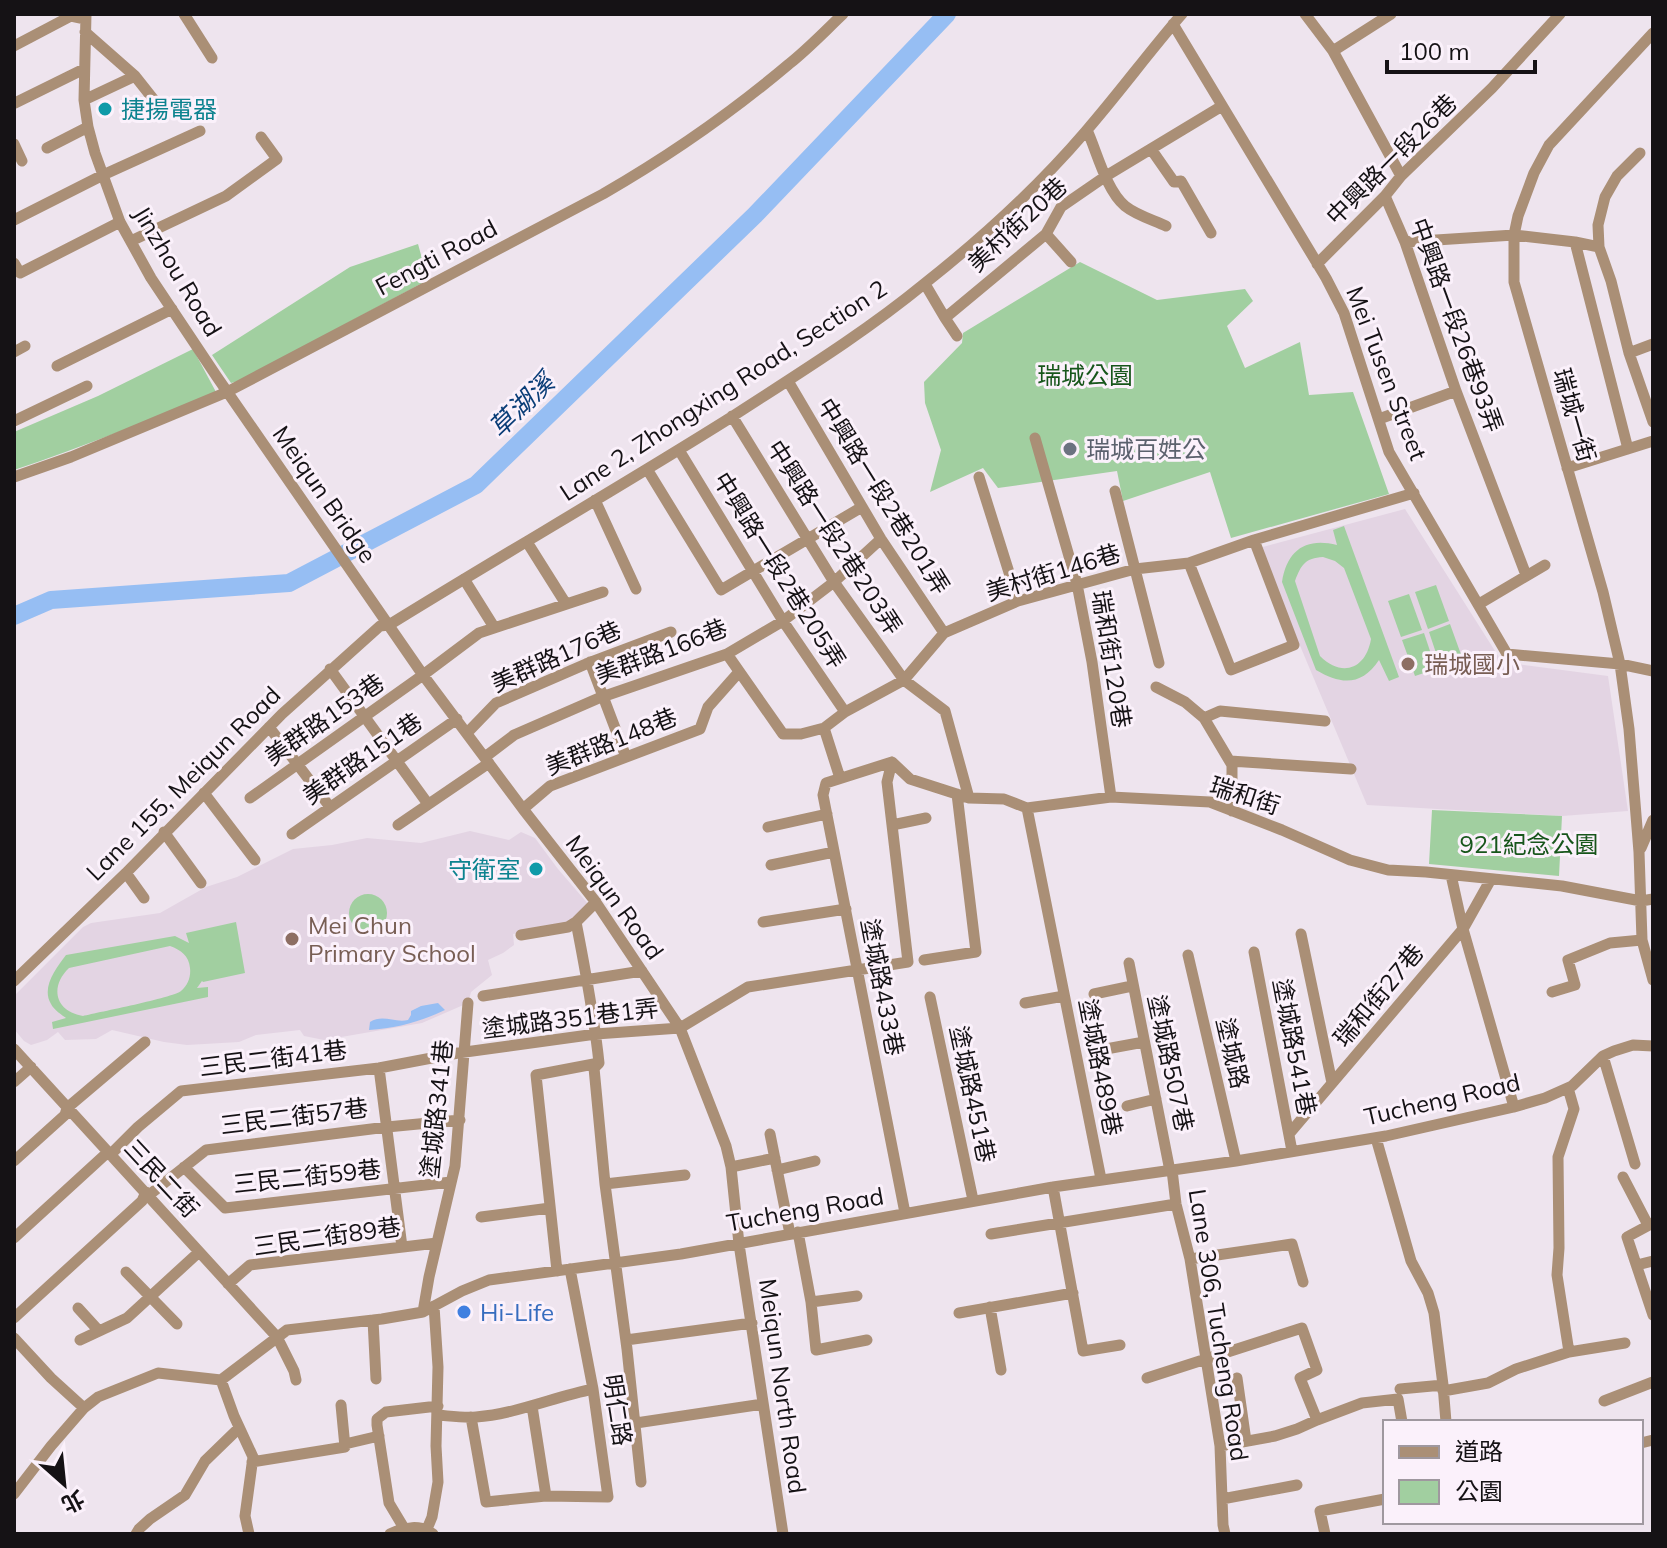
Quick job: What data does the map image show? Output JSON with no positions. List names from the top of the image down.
{
  "streets": {
    "street": [
      "中興路一段26巷",
      "美村街20巷",
      "Fengti Road",
      "Jinzhou Road",
      "中興路一段26巷93弄",
      "Mei Tusen Street",
      "Lane 2, Zhongxing Road, Section 2",
      "瑞城一街",
      "Meiqun Bridge",
      "中興路一段2巷201弄",
      "中興路一段2巷203弄",
      "中興路一段2巷205弄",
      "美村街146巷",
      "美群路166巷",
      "美群路176巷",
      "瑞和街120巷",
      "美群路153巷",
      "美群路148巷",
      "美群路151巷",
      "Lane 155, Meiqun Road",
      "瑞和街",
      "Meiqun Road",
      "塗城路433巷",
      "瑞和街27巷",
      "塗城路351巷1弄",
      "塗城路541巷",
      "塗城路",
      "三民二街41巷",
      "塗城路507巷",
      "塗城路489巷",
      "塗城路451巷",
      "Tucheng Road",
      "塗城路341巷",
      "三民二街57巷",
      "三民二街59巷",
      "三民二街",
      "三民二街89巷",
      "Lane 306, Tucheng Road",
      "Meiqun North Road",
      "明仁路"
    ]
  },
  "crossings": [
    ["中興路一段26巷", "中興路一段26巷93弄"],
    ["中興路一段26巷", "Mei Tusen Street"],
    ["美村街20巷", "Mei Tusen Street"],
    ["Fengti Road", "Jinzhou Road"],
    ["Fengti Road", "Meiqun Bridge"],
    ["Jinzhou Road", "Meiqun Bridge"],
    ["Mei Tusen Street", "Lane 2, Zhongxing Road, Section 2"],
    ["Mei Tusen Street", "瑞城一街"],
    ["Mei Tusen Street", "美村街146巷"],
    ["Lane 2, Zhongxing Road, Section 2", "中興路一段2巷201弄"],
    ["Lane 2, Zhongxing Road, Section 2", "中興路一段2巷203弄"],
    ["Lane 2, Zhongxing Road, Section 2", "中興路一段2巷205弄"],
    ["Lane 2, Zhongxing Road, Section 2", "Lane 155, Meiqun Road"],
    ["Lane 2, Zhongxing Road, Section 2", "Meiqun Road"],
    ["瑞城一街", "瑞和街"],
    ["Meiqun Bridge", "Meiqun Road"],
    ["中興路一段2巷201弄", "美村街146巷"],
    ["中興路一段2巷201弄", "美群路166巷"],
    ["中興路一段2巷203弄", "美村街146巷"],
    ["中興路一段2巷203弄", "美群路166巷"],
    ["中興路一段2巷203弄", "瑞和街"],
    ["中興路一段2巷205弄", "美村街146巷"],
    ["中興路一段2巷205弄", "美群路166巷"],
    ["美村街146巷", "美群路166巷"],
    ["美村街146巷", "瑞和街120巷"],
    ["美村街146巷", "美群路148巷"],
    ["美群路166巷", "Meiqun Road"],
    ["美群路176巷", "Meiqun Road"],
    ["瑞和街120巷", "瑞和街"],
    ["美群路153巷", "Meiqun Road"],
    ["美群路148巷", "Meiqun Road"],
    ["美群路151巷", "Meiqun Road"],
    ["Lane 155, Meiqun Road", "Meiqun Road"],
    ["瑞和街", "瑞和街27巷"],
    ["瑞和街", "塗城路489巷"],
    ["Meiqun Road", "塗城路351巷1弄"],
    ["Meiqun Road", "Tucheng Road"],
    ["Meiqun Road", "Meiqun North Road"],
    ["塗城路433巷", "Tucheng Road"],
    ["瑞和街27巷", "塗城路541巷"],
    ["塗城路351巷1弄", "三民二街41巷"],
    ["塗城路351巷1弄", "塗城路341巷"],
    ["塗城路541巷", "Tucheng Road"],
    ["塗城路", "Tucheng Road"],
    ["三民二街41巷", "塗城路341巷"],
    ["三民二街41巷", "三民二街"],
    ["塗城路507巷", "Tucheng Road"],
    ["塗城路507巷", "Lane 306, Tucheng Road"],
    ["塗城路489巷", "Tucheng Road"],
    ["塗城路451巷", "Tucheng Road"],
    ["Tucheng Road", "塗城路341巷"],
    ["Tucheng Road", "三民二街"],
    ["Tucheng Road", "Lane 306, Tucheng Road"],
    ["Tucheng Road", "Meiqun North Road"],
    ["Tucheng Road", "明仁路"],
    ["塗城路341巷", "三民二街57巷"],
    ["塗城路341巷", "三民二街59巷"],
    ["塗城路341巷", "三民二街89巷"],
    ["三民二街57巷", "三民二街59巷"],
    ["三民二街57巷", "三民二街"],
    ["三民二街", "三民二街89巷"]
  ],
  "water": ["草湖溪"],
  "parks": ["瑞城公園", "921紀念公園"],
  "places": [
    "捷揚電器",
    "瑞城百姓公",
    "瑞城國小",
    "守衛室",
    "Mei Chun Primary School",
    "Hi-Life"
  ],
  "legend": ["道路", "公園"],
  "scale_bar": "100 m",
  "north": "bottom right"
}
